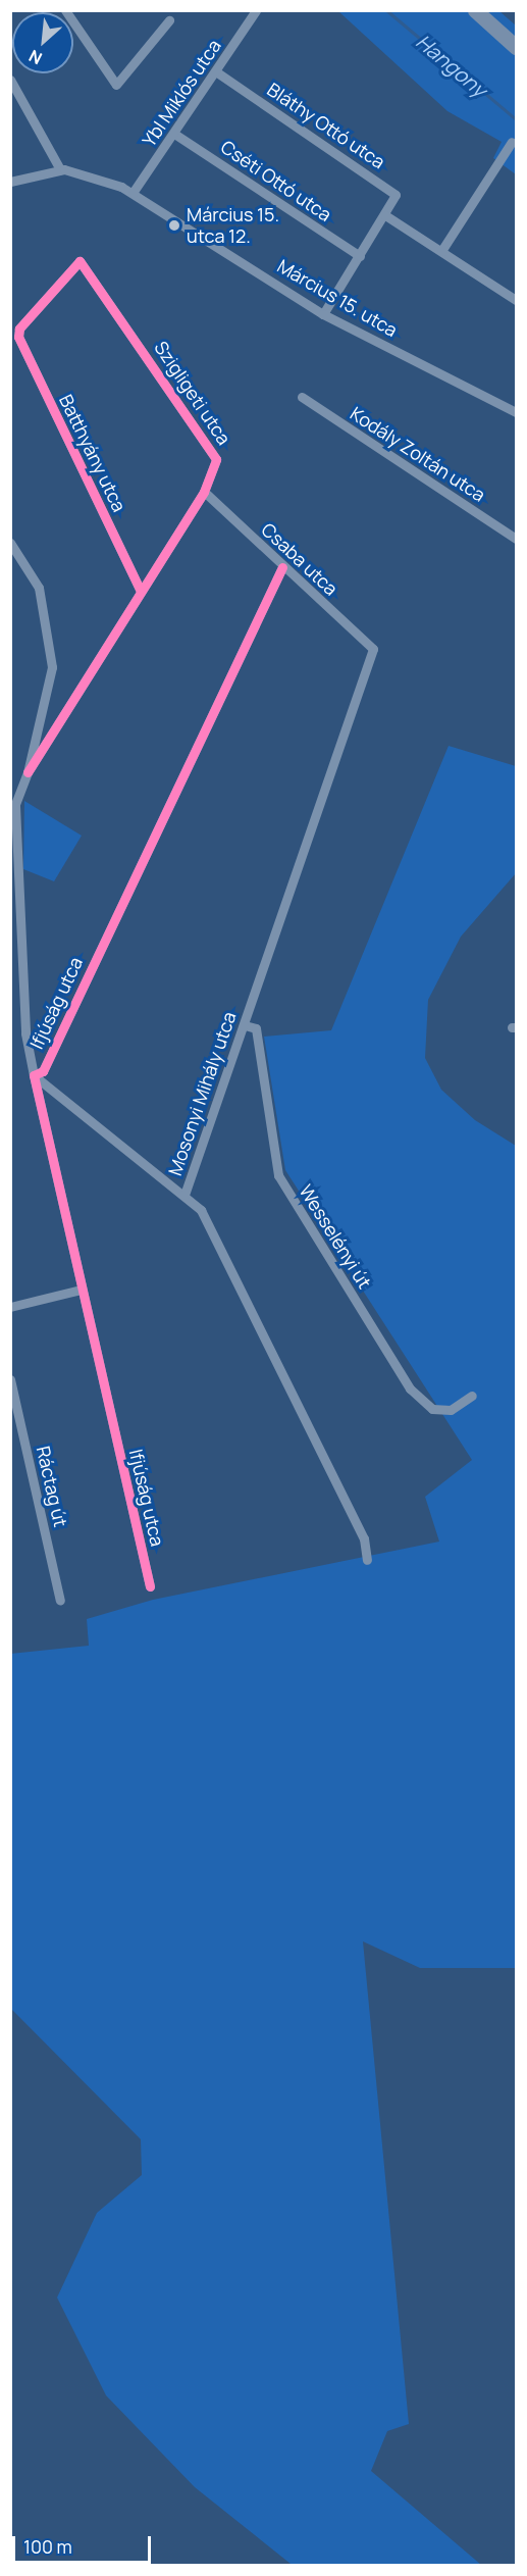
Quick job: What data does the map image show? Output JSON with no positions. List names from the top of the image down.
{
  "streets": {
    "street": [
      "Ybl Miklós utca",
      "Bláthy Ottó utca",
      "Cséti Ottó utca",
      "Március 15. utca",
      "Szigligeti utca",
      "Batthyány utca",
      "Kodály Zoltán utca",
      "Csaba utca",
      "Ifjúság utca",
      "Mosonyi Mihály utca",
      "Wesselényi út",
      "Ráctag út"
    ]
  },
  "crossings": [
    ["Ybl Miklós utca", "Bláthy Ottó utca"],
    ["Ybl Miklós utca", "Cséti Ottó utca"],
    ["Ybl Miklós utca", "Március 15. utca"],
    ["Szigligeti utca", "Batthyány utca"],
    ["Szigligeti utca", "Csaba utca"],
    ["Csaba utca", "Ifjúság utca"],
    ["Csaba utca", "Mosonyi Mihály utca"],
    ["Mosonyi Mihály utca", "Wesselényi út"]
  ],
  "water": ["Hangony"],
  "places": ["Március 15. utca 12."],
  "scale_bar": "100 m",
  "north": "bottom left"
}
